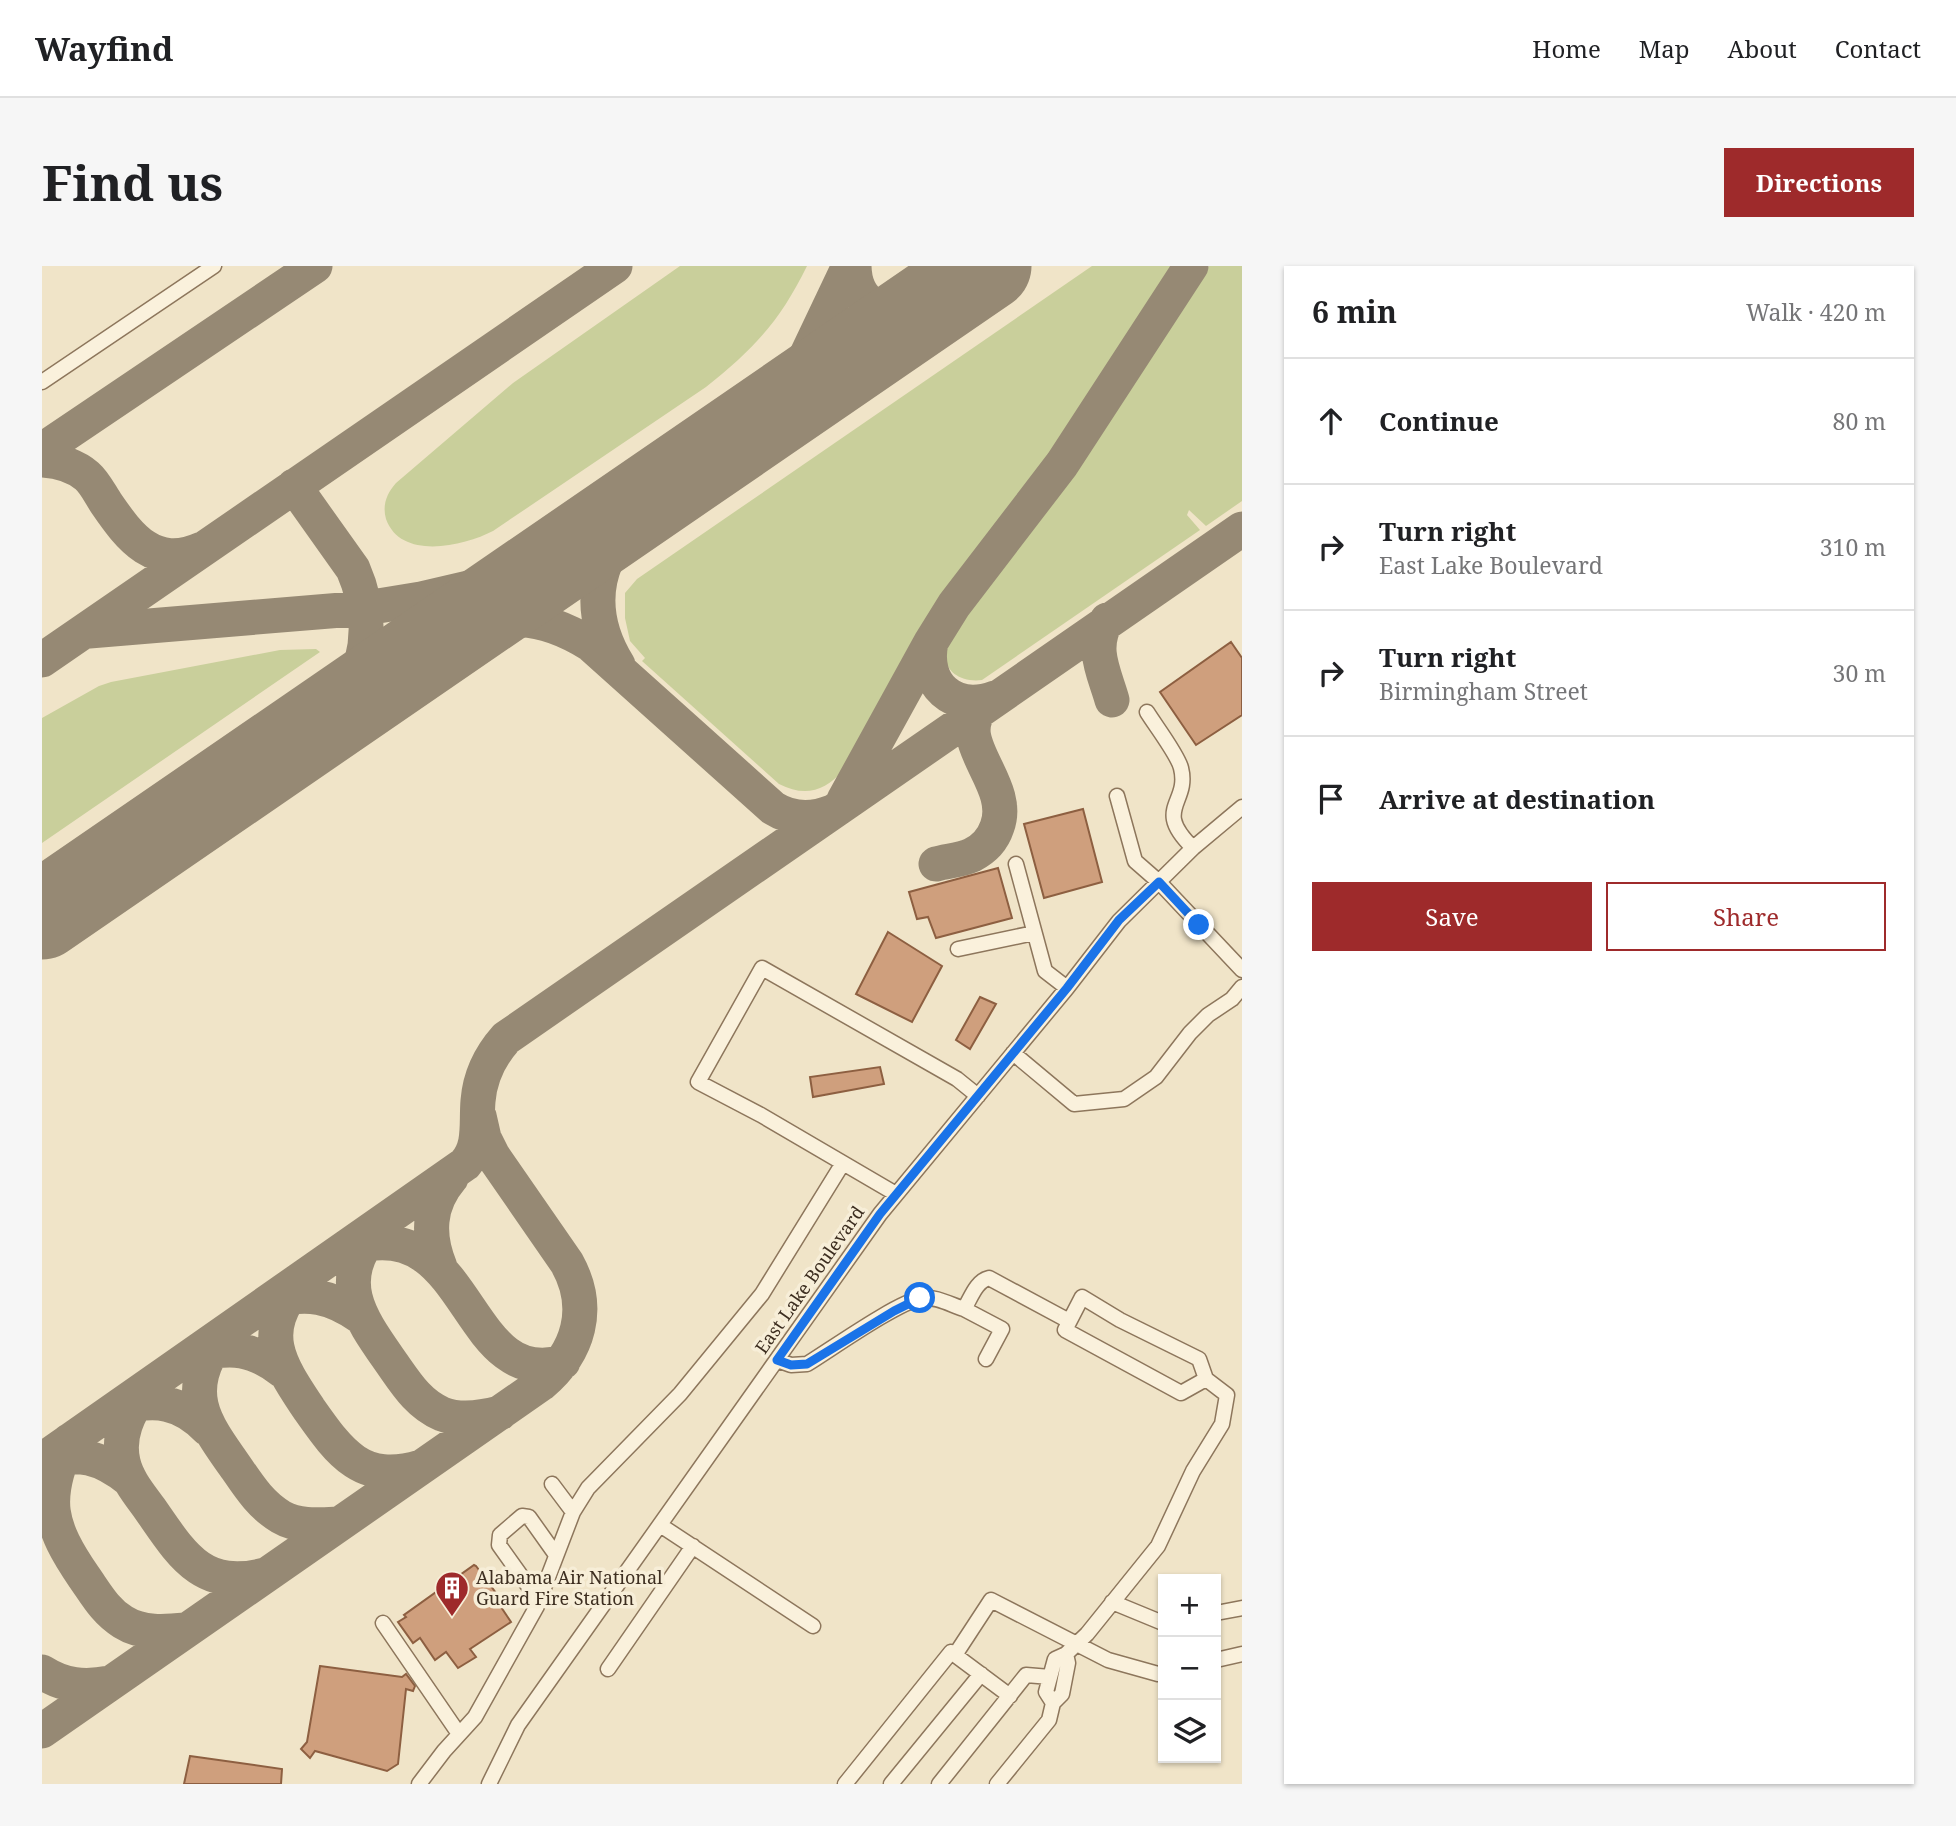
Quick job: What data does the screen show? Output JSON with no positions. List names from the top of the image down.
{
  "streets": {
    "street": ["East Lake Boulevard"]
  },
  "places": {
    "building": ["Alabama Air National Guard Fire Station"]
  },
  "page": {
    "header": "Wayfind",
    "nav": [
      "Home",
      "Map",
      "About",
      "Contact"
    ],
    "buttons": [
      "Directions",
      ["Save", "Share"]
    ],
    "title": "Find us",
    "heading": ["6 min", "Walk · 420 m"],
    "list": [
      ["Continue", "80 m"],
      ["Turn right", "East Lake Boulevard", "310 m"],
      ["Turn right", "Birmingham Street", "30 m"],
      "Arrive at destination"
    ],
    "map_buttons": ["+", "−"]
  }
}
